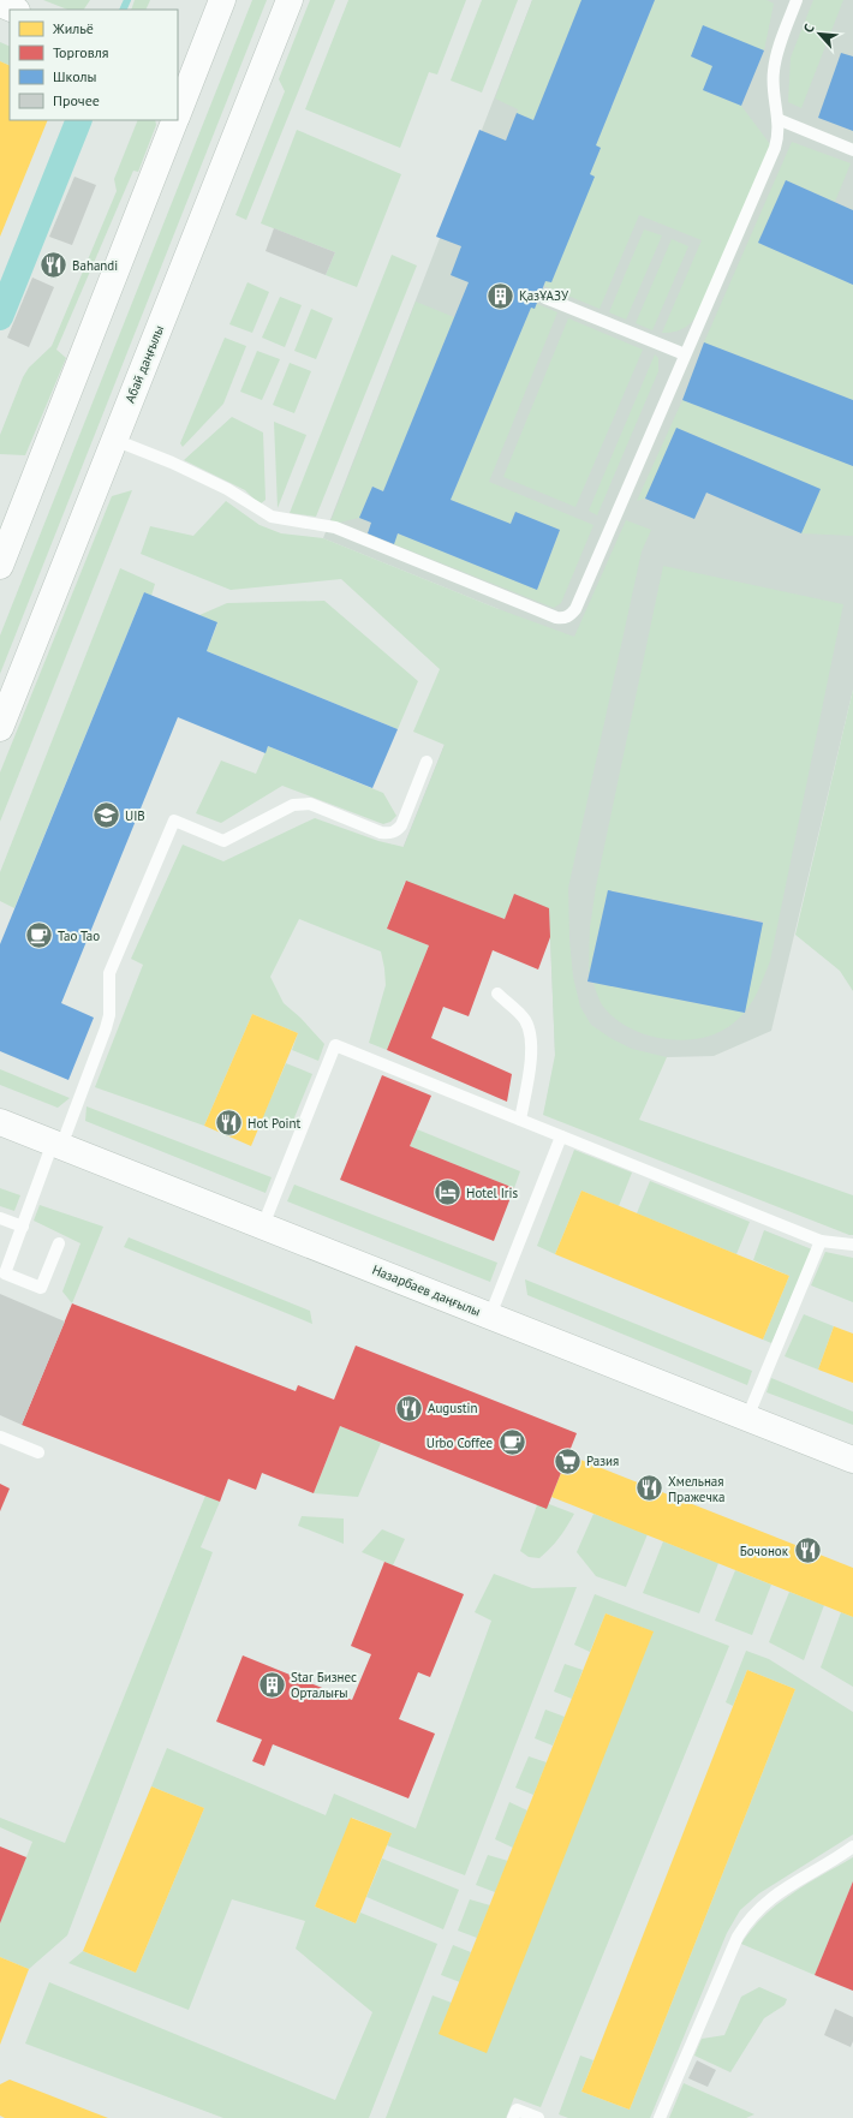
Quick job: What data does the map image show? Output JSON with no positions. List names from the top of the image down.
{
  "streets": {
    "main road": ["Абай даңғылы", "Назарбаев даңғылы"]
  },
  "places": {
    "restaurant": [
      "Bahandi",
      "Hot Point",
      "Augustin",
      "Хмельная Пражечка",
      "Бочонок"
    ],
    "building": ["ҚазҰАЗУ", "Star Бизнес Орталығы"],
    "school or university": ["UIB"],
    "cafe": ["Tao Tao", "Urbo Coffee"],
    "hotel": ["Hotel Iris"],
    "supermarket": ["Разия"]
  },
  "legend": [
    "Жильё",
    "Торговля",
    "Школы",
    "Прочее"
  ],
  "north": "top left"
}
